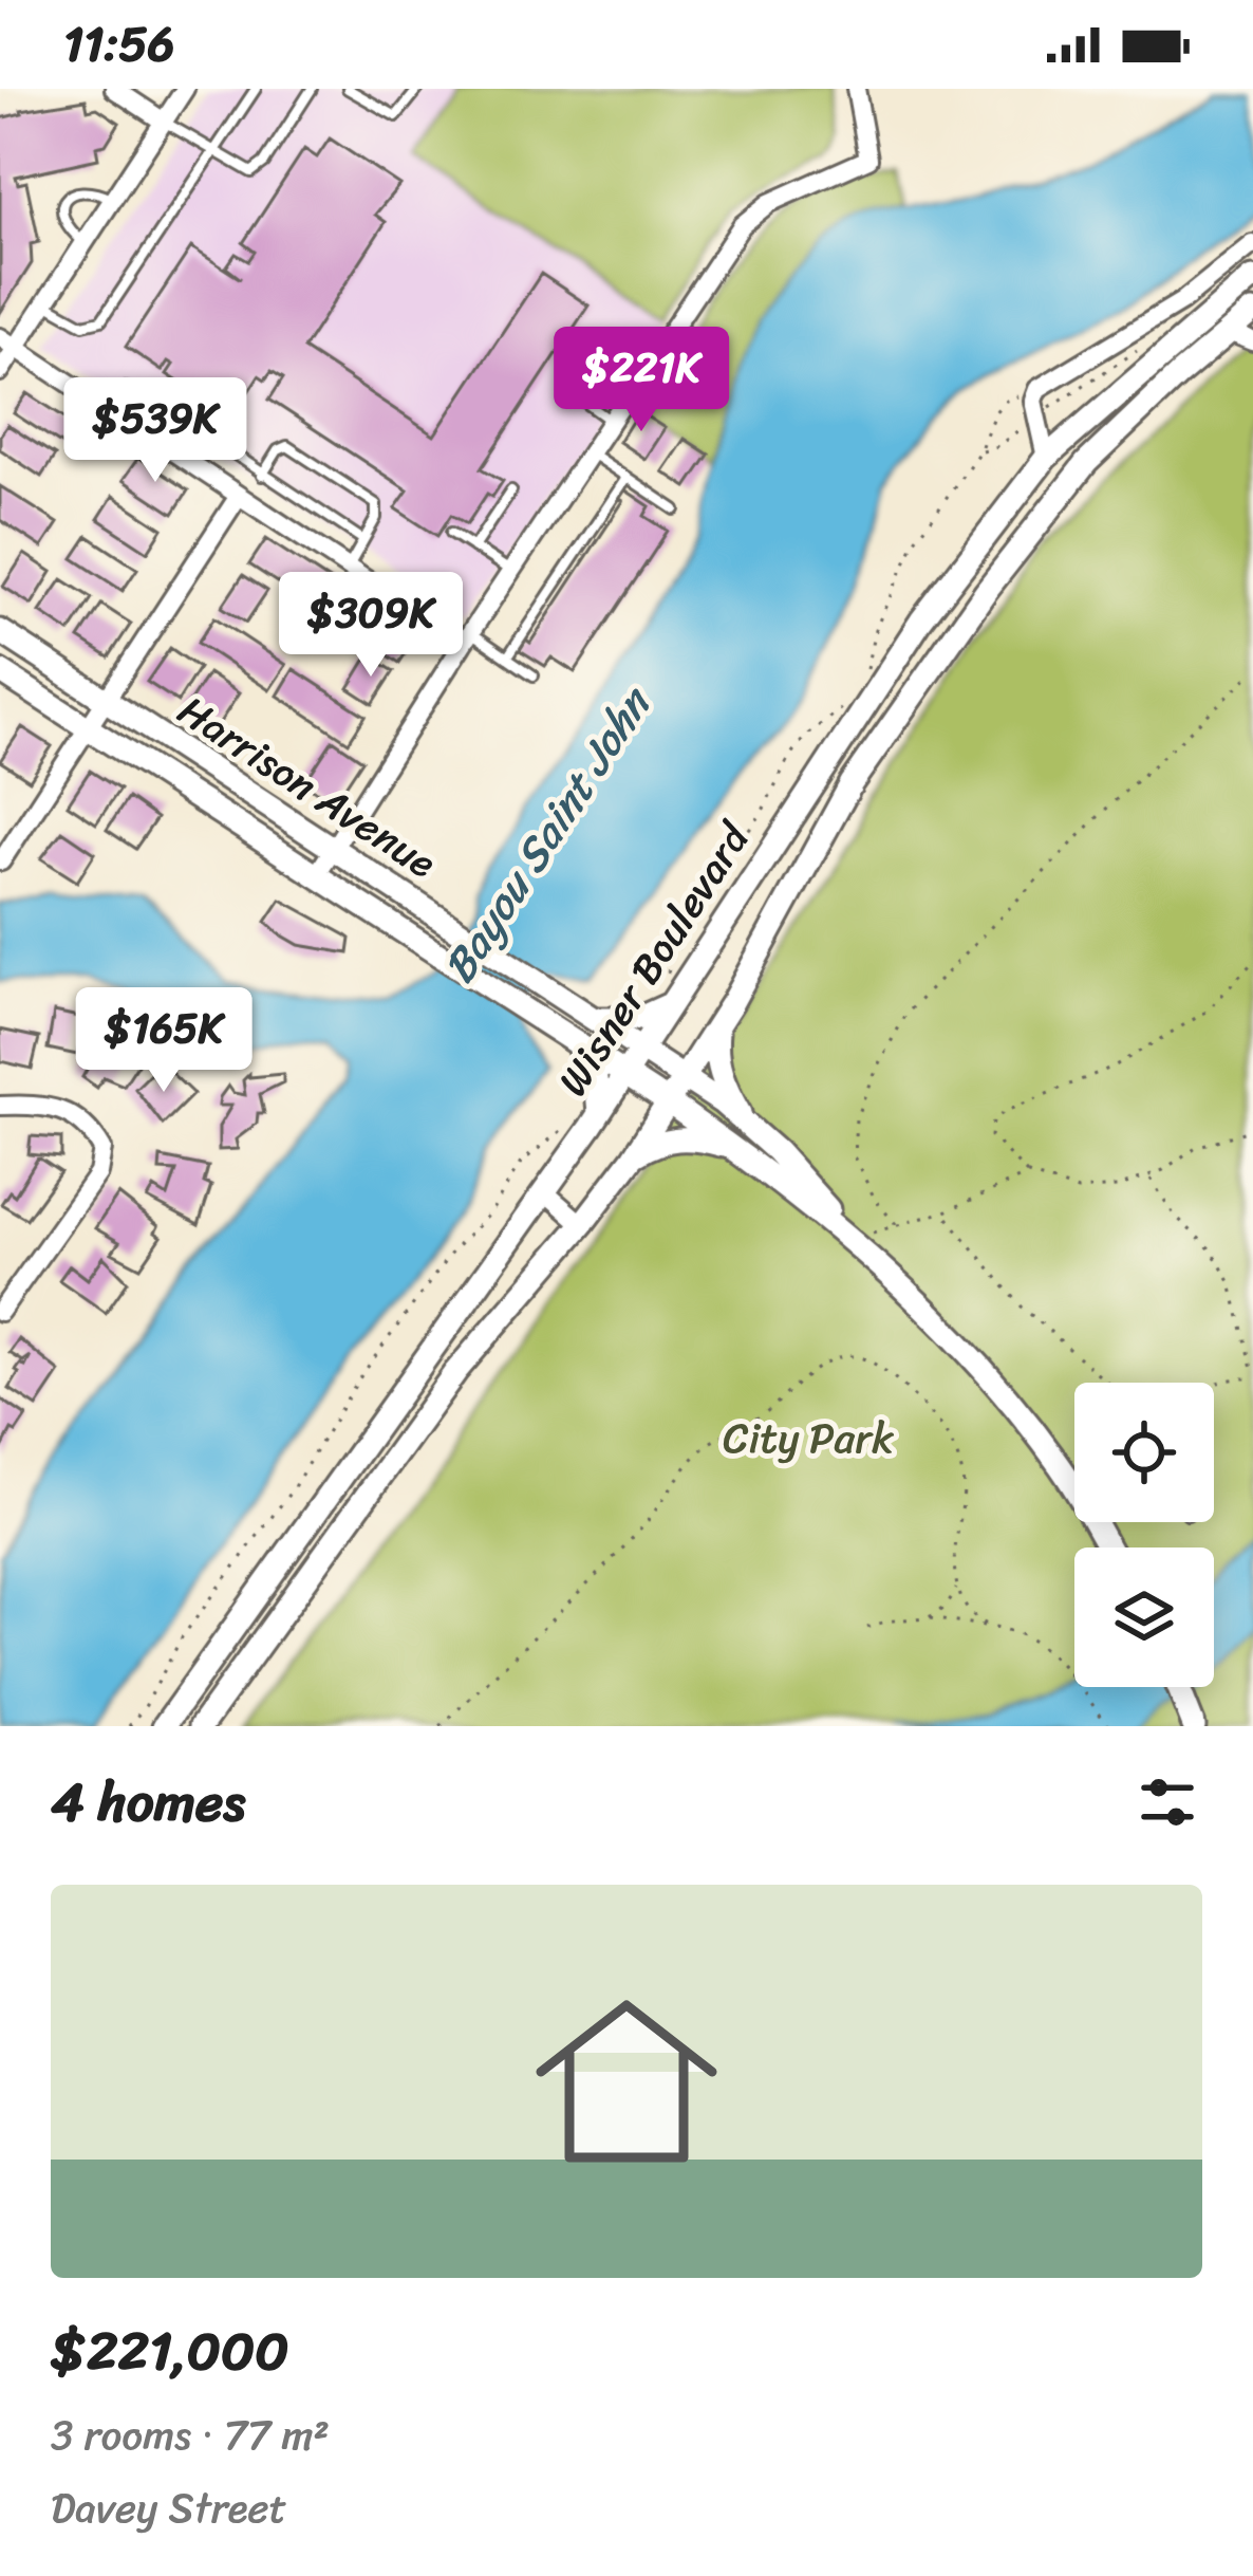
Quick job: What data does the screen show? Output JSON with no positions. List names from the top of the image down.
{
  "streets": {
    "street": ["Harrison Avenue", "Wisner Boulevard"]
  },
  "crossings": [
    ["Harrison Avenue", "Wisner Boulevard"]
  ],
  "water": ["Bayou Saint John"],
  "parks": ["City Park"],
  "page": {
    "status": "11:56",
    "price": [
      "$221K",
      "$539K",
      "$309K",
      "$165K"
    ],
    "heading": "4 homes",
    "list": [
      {
        "name": "$221,000",
        "note": "3 rooms · 77 m² · Davey Street"
      }
    ]
  }
}
